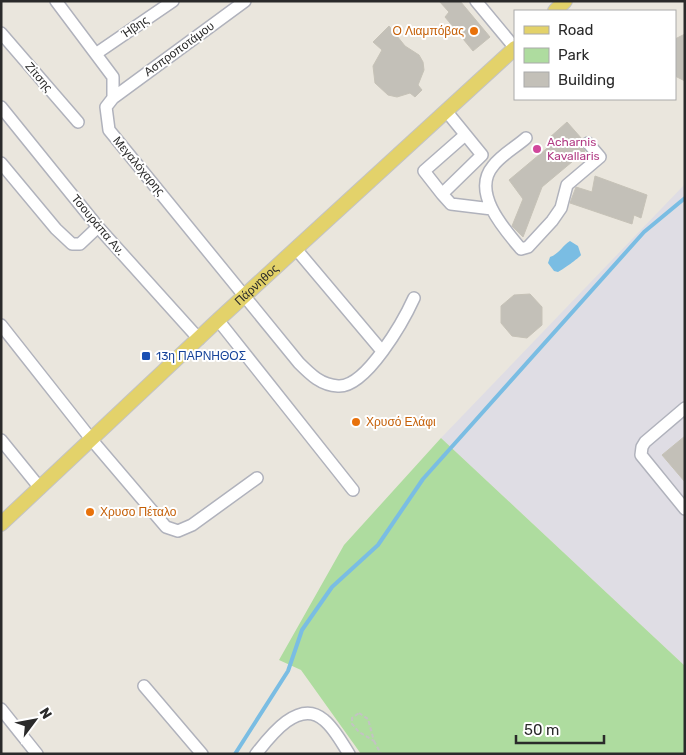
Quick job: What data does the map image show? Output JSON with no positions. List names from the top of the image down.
{
  "streets": {
    "main road": ["Πάρνηθος"],
    "street": [
      "Ήβης",
      "Ασπροποτάμου",
      "Ζίτσης",
      "Μεγαλόχαρης",
      "Τσουράπα Αν."
    ]
  },
  "crossings": [
    ["Ήβης", "Μεγαλόχαρης"],
    ["Ασπροποτάμου", "Μεγαλόχαρης"],
    ["Μεγαλόχαρης", "Πάρνηθος"],
    ["Τσουράπα Αν.", "Πάρνηθος"]
  ],
  "places": {
    "other": [
      "Ο Λιαμπόβας",
      "Acharnis Kavallaris",
      "Χρυσό Ελάφι",
      "Χρυσο Πέταλο"
    ],
    "transit": ["13η ΠΑΡΝΗΘΟΣ"]
  },
  "legend": ["Road", "Park", "Building"],
  "scale_bar": "50 m",
  "north": "top right"
}
